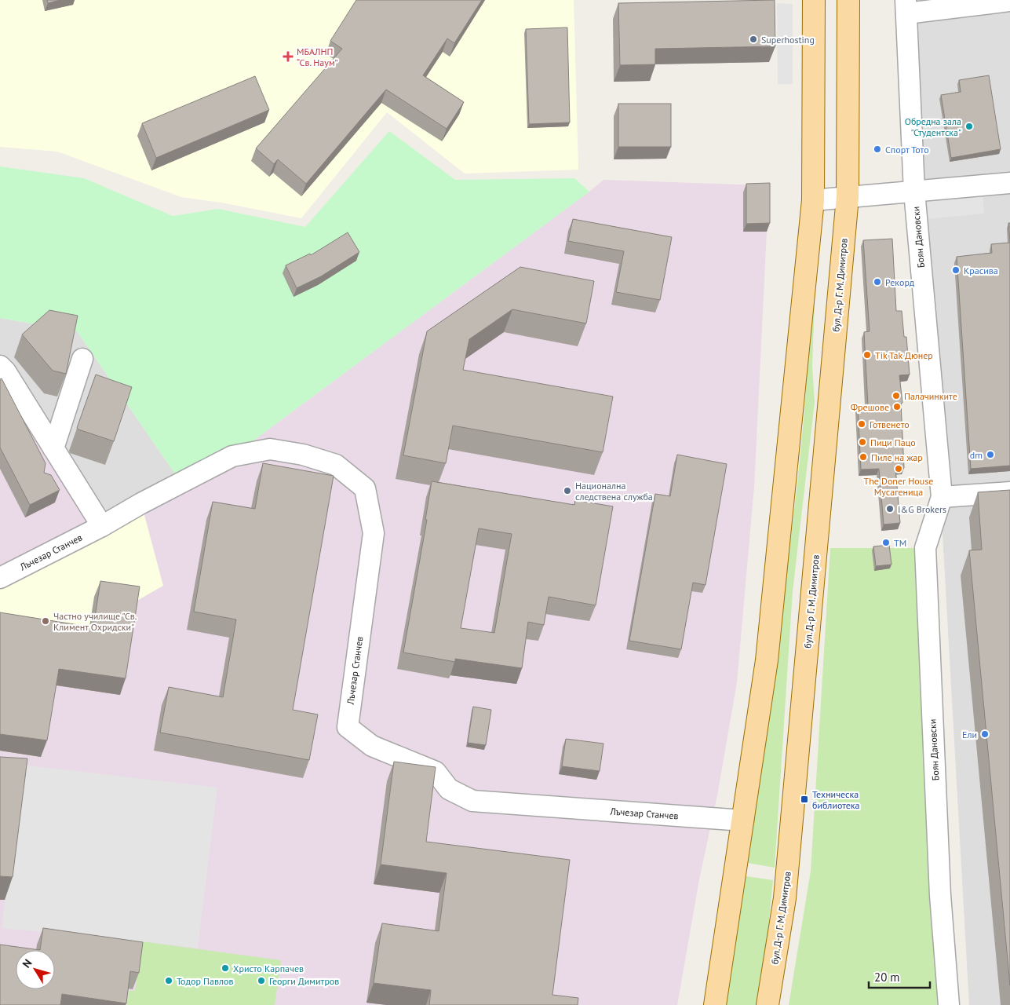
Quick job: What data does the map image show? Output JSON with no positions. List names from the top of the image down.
{
  "streets": {
    "main road": ["бул. Д-р Г. М. Димитров"],
    "street": ["Боян Дановски", "Лъчезар Станчев"]
  },
  "places": {
    "other": [
      "Superhosting",
      "Обредна зала \"Студентска\"",
      "Спорт Тото",
      "Красива",
      "Рекорд",
      "Tik Tak Дюнер",
      "Палачинките",
      "Фрешове",
      "Готвенето",
      "Пици Пацо",
      "dm",
      "Пиле на жар",
      "The Doner House Мусагеница",
      "Национална следствена служба",
      "I&G Brokers",
      "TM",
      "Частно училище \"Св. Климент Охридски\"",
      "Ели",
      "Христо Карпачев",
      "Тодор Павлов",
      "Георги Димитров"
    ],
    "health": ["MБАЛНП “Св. Наум”"],
    "transit": ["Техническа библиотека"]
  },
  "scale_bar": "20 m",
  "north": "top left"
}
